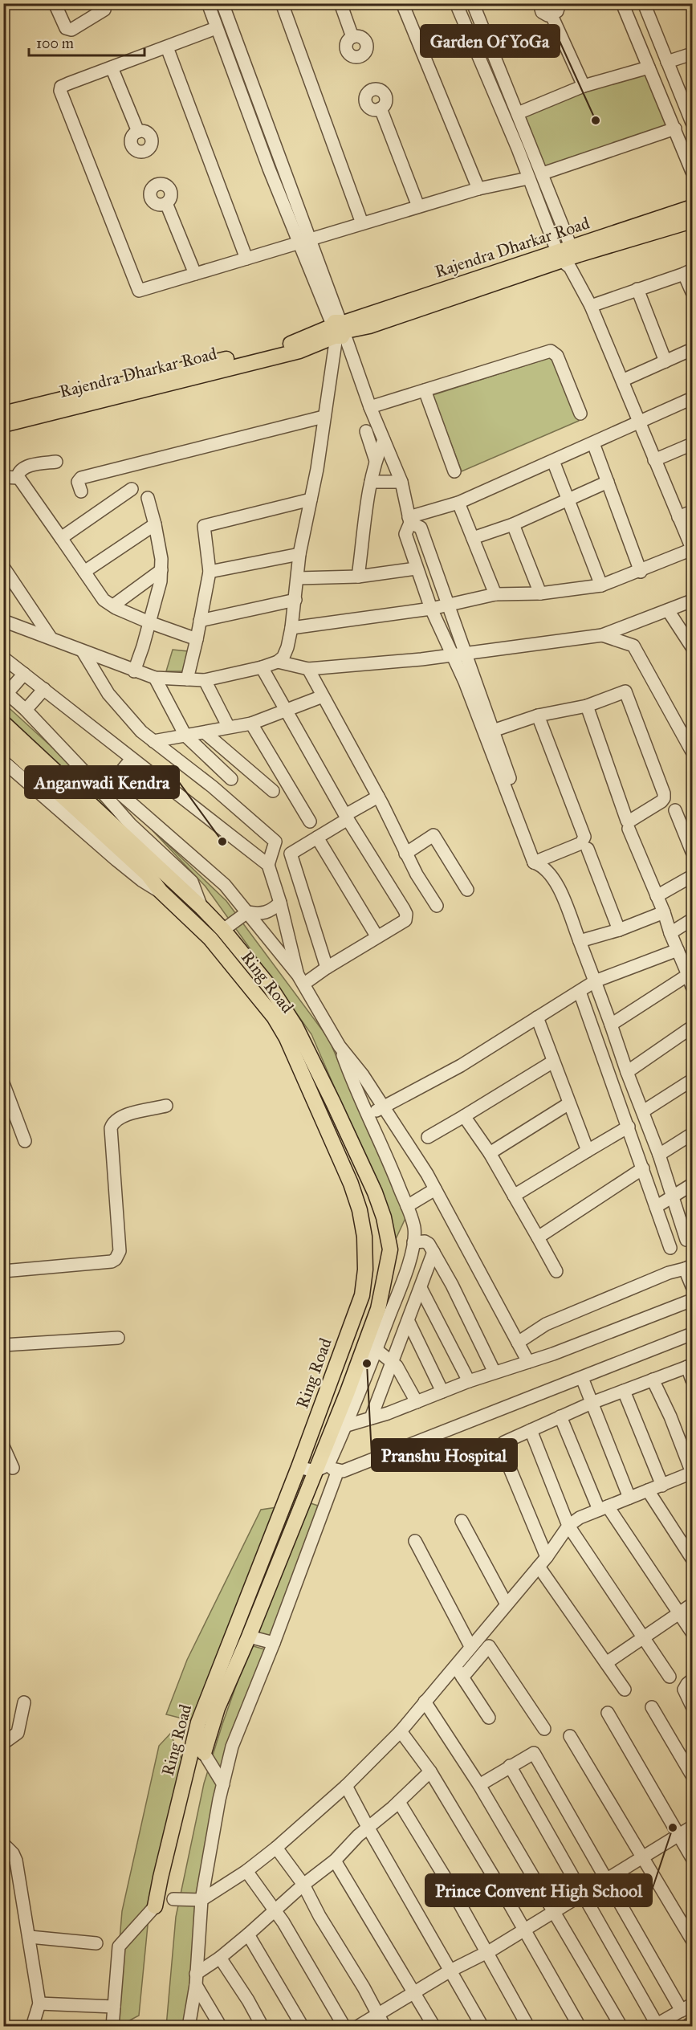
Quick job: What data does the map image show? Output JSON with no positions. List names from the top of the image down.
{
  "streets": {
    "main road": ["Rajendra Dharkar Road", "Ring Road"]
  },
  "places": [
    "Garden Of YoGa",
    "Anganwadi Kendra",
    "Pranshu Hospital",
    "Prince Convent High School"
  ],
  "scale_bar": "100 m"
}
